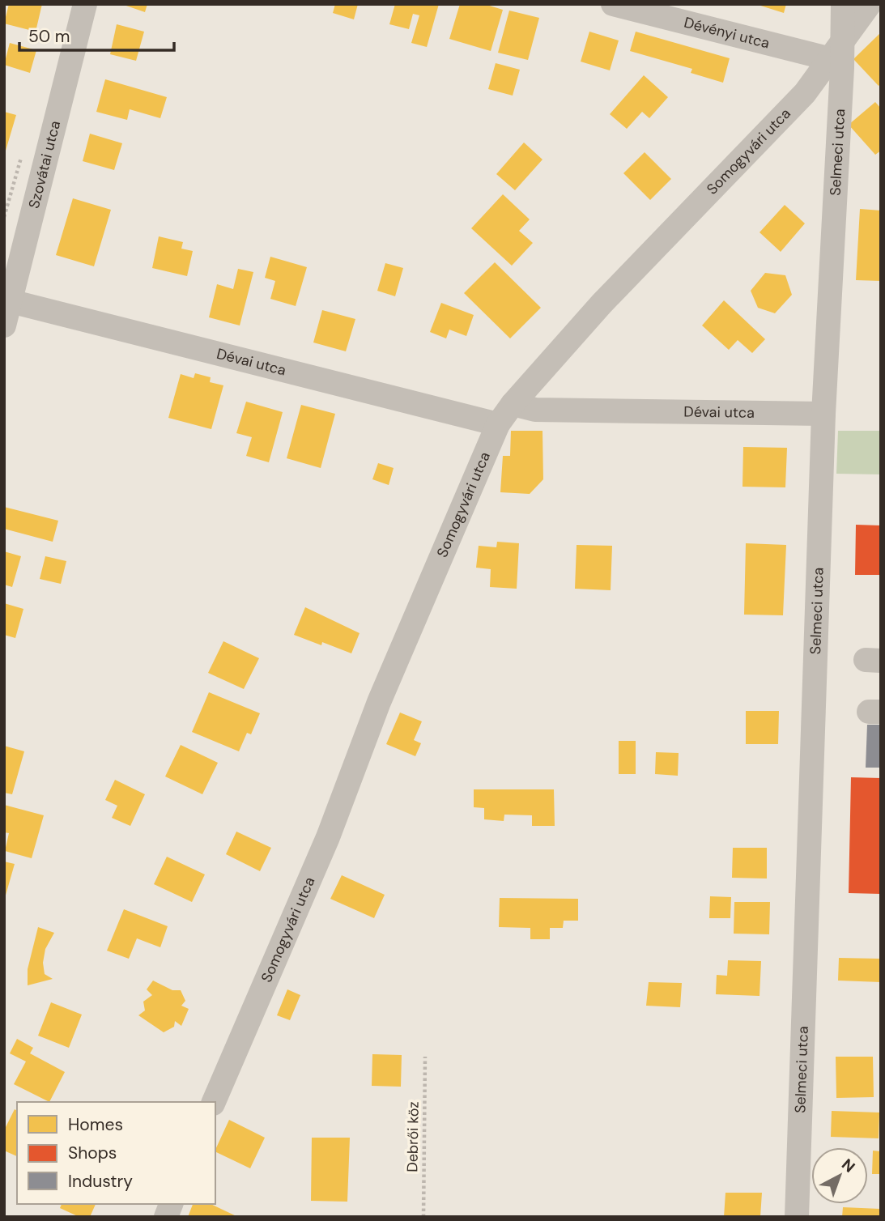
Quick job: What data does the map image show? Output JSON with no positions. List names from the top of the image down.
{
  "streets": {
    "street": [
      "Dévényi utca",
      "Somogyvári utca",
      "Selmeci utca",
      "Szovátai utca",
      "Dévai utca"
    ],
    "path": ["Debrői köz"]
  },
  "crossings": [
    ["Dévényi utca", "Somogyvári utca"],
    ["Dévényi utca", "Selmeci utca"],
    ["Somogyvári utca", "Selmeci utca"],
    ["Somogyvári utca", "Dévai utca"],
    ["Selmeci utca", "Dévai utca"],
    ["Szovátai utca", "Dévai utca"]
  ],
  "legend": ["Homes", "Shops", "Industry"],
  "scale_bar": "50 m",
  "north": "top right"
}
